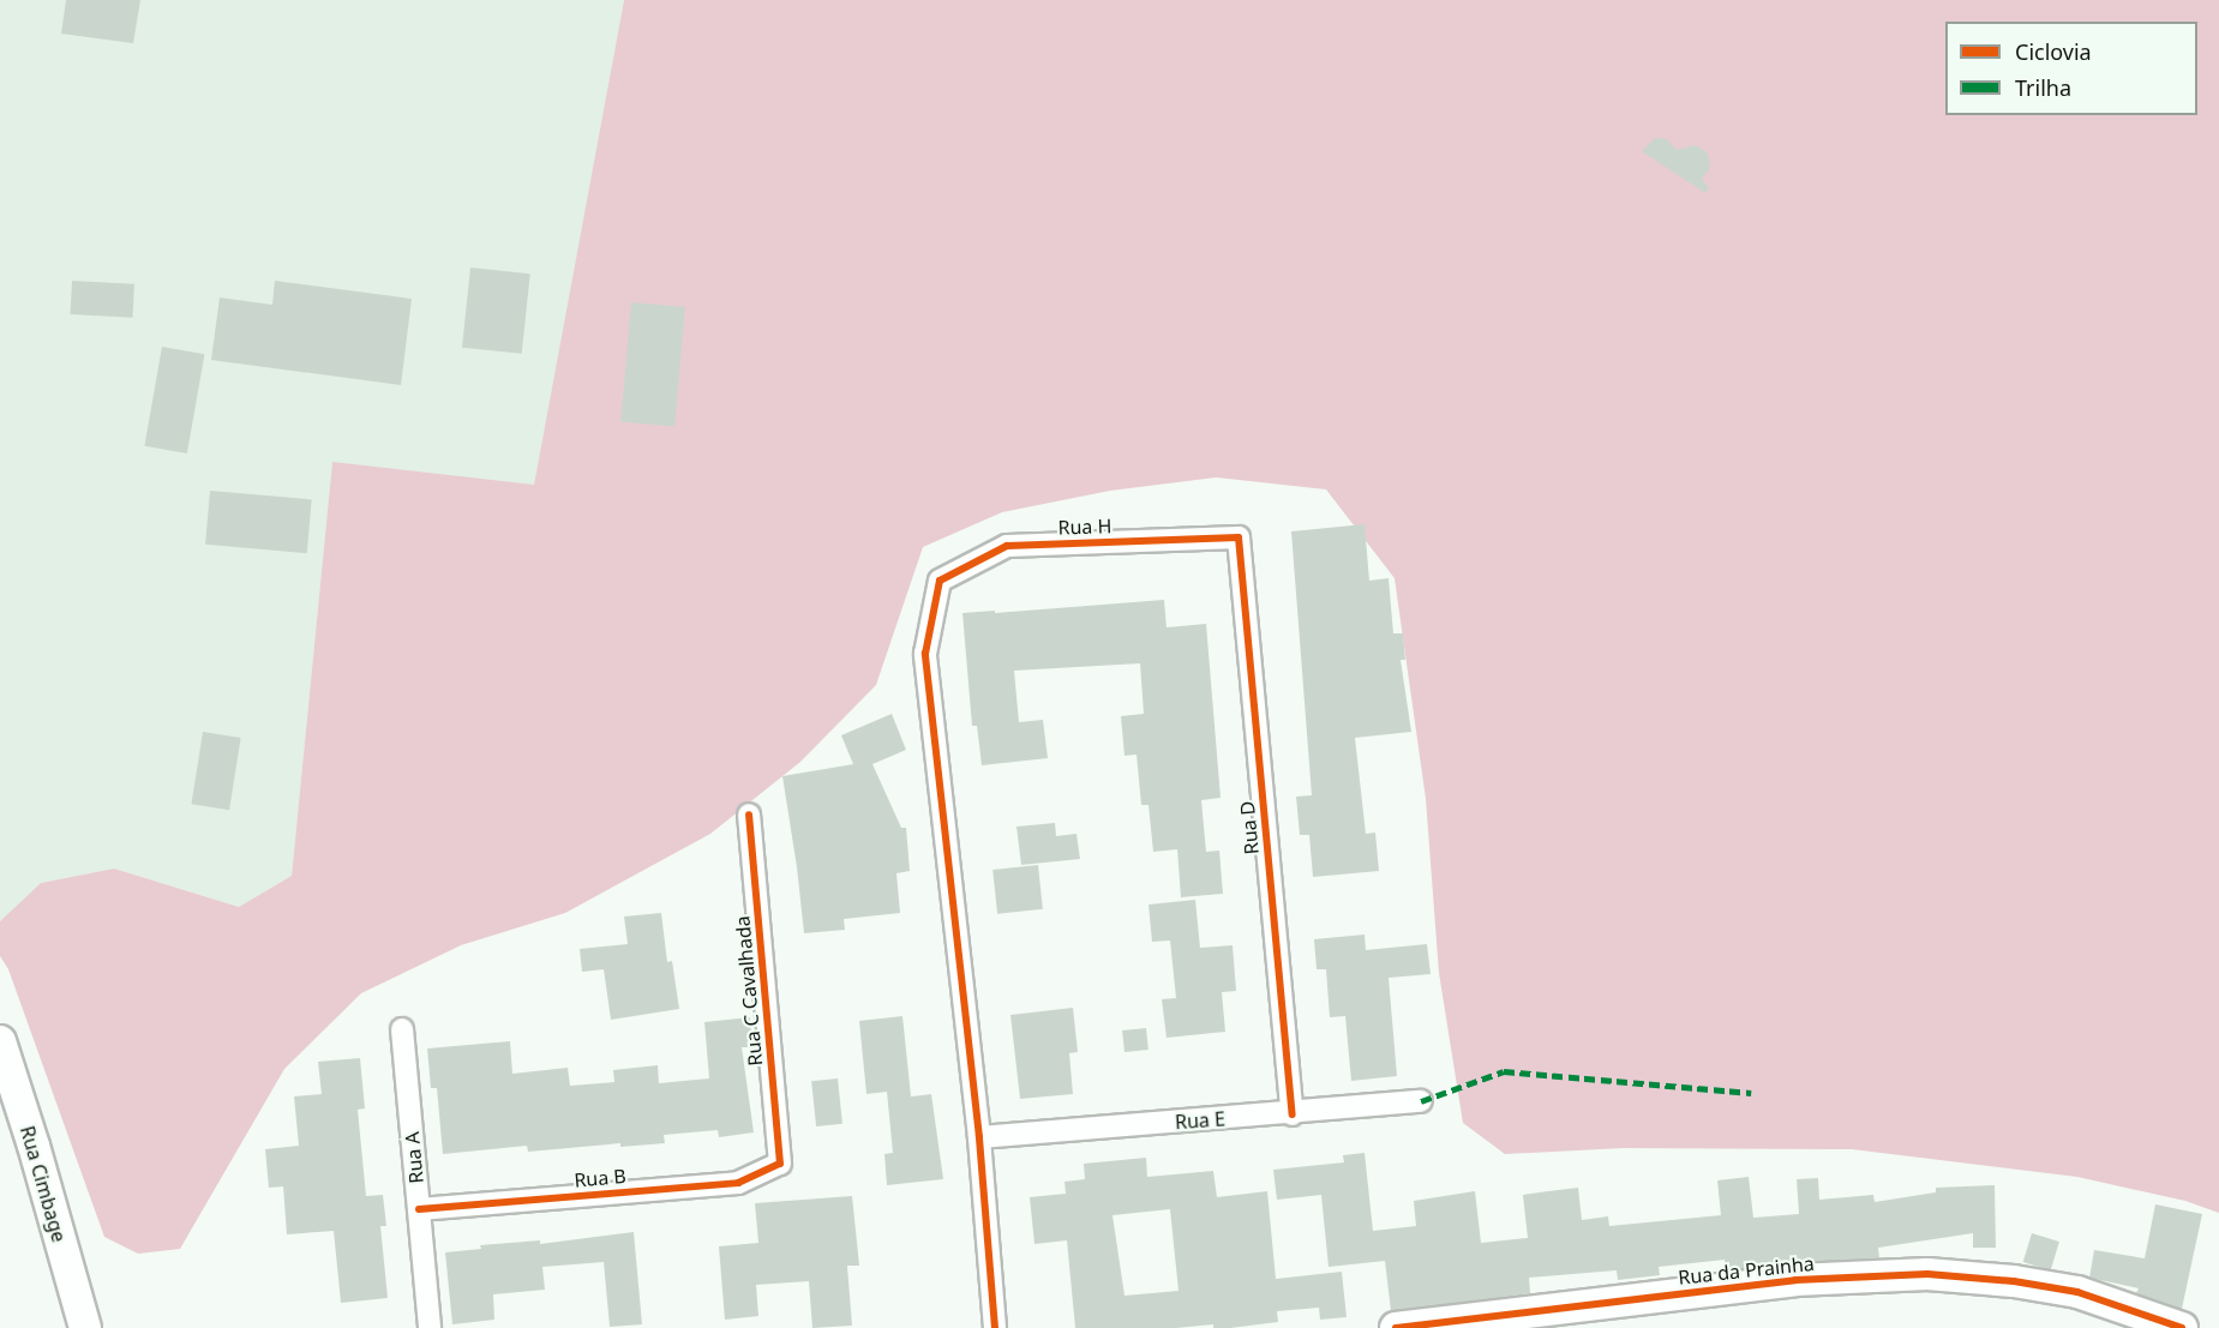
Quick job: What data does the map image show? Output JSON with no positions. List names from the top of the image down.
{
  "streets": {
    "street": [
      "Rua H",
      "Rua D",
      "Rua C Cavalhada",
      "Rua E",
      "Rua A",
      "Rua B",
      "Rua Cimbage",
      "Rua da Prainha"
    ]
  },
  "crossings": [
    ["Rua H", "Rua D"],
    ["Rua H", "Rua E"],
    ["Rua D", "Rua E"],
    ["Rua C Cavalhada", "Rua B"],
    ["Rua A", "Rua B"]
  ],
  "legend": ["Ciclovia", "Trilha"]
}
